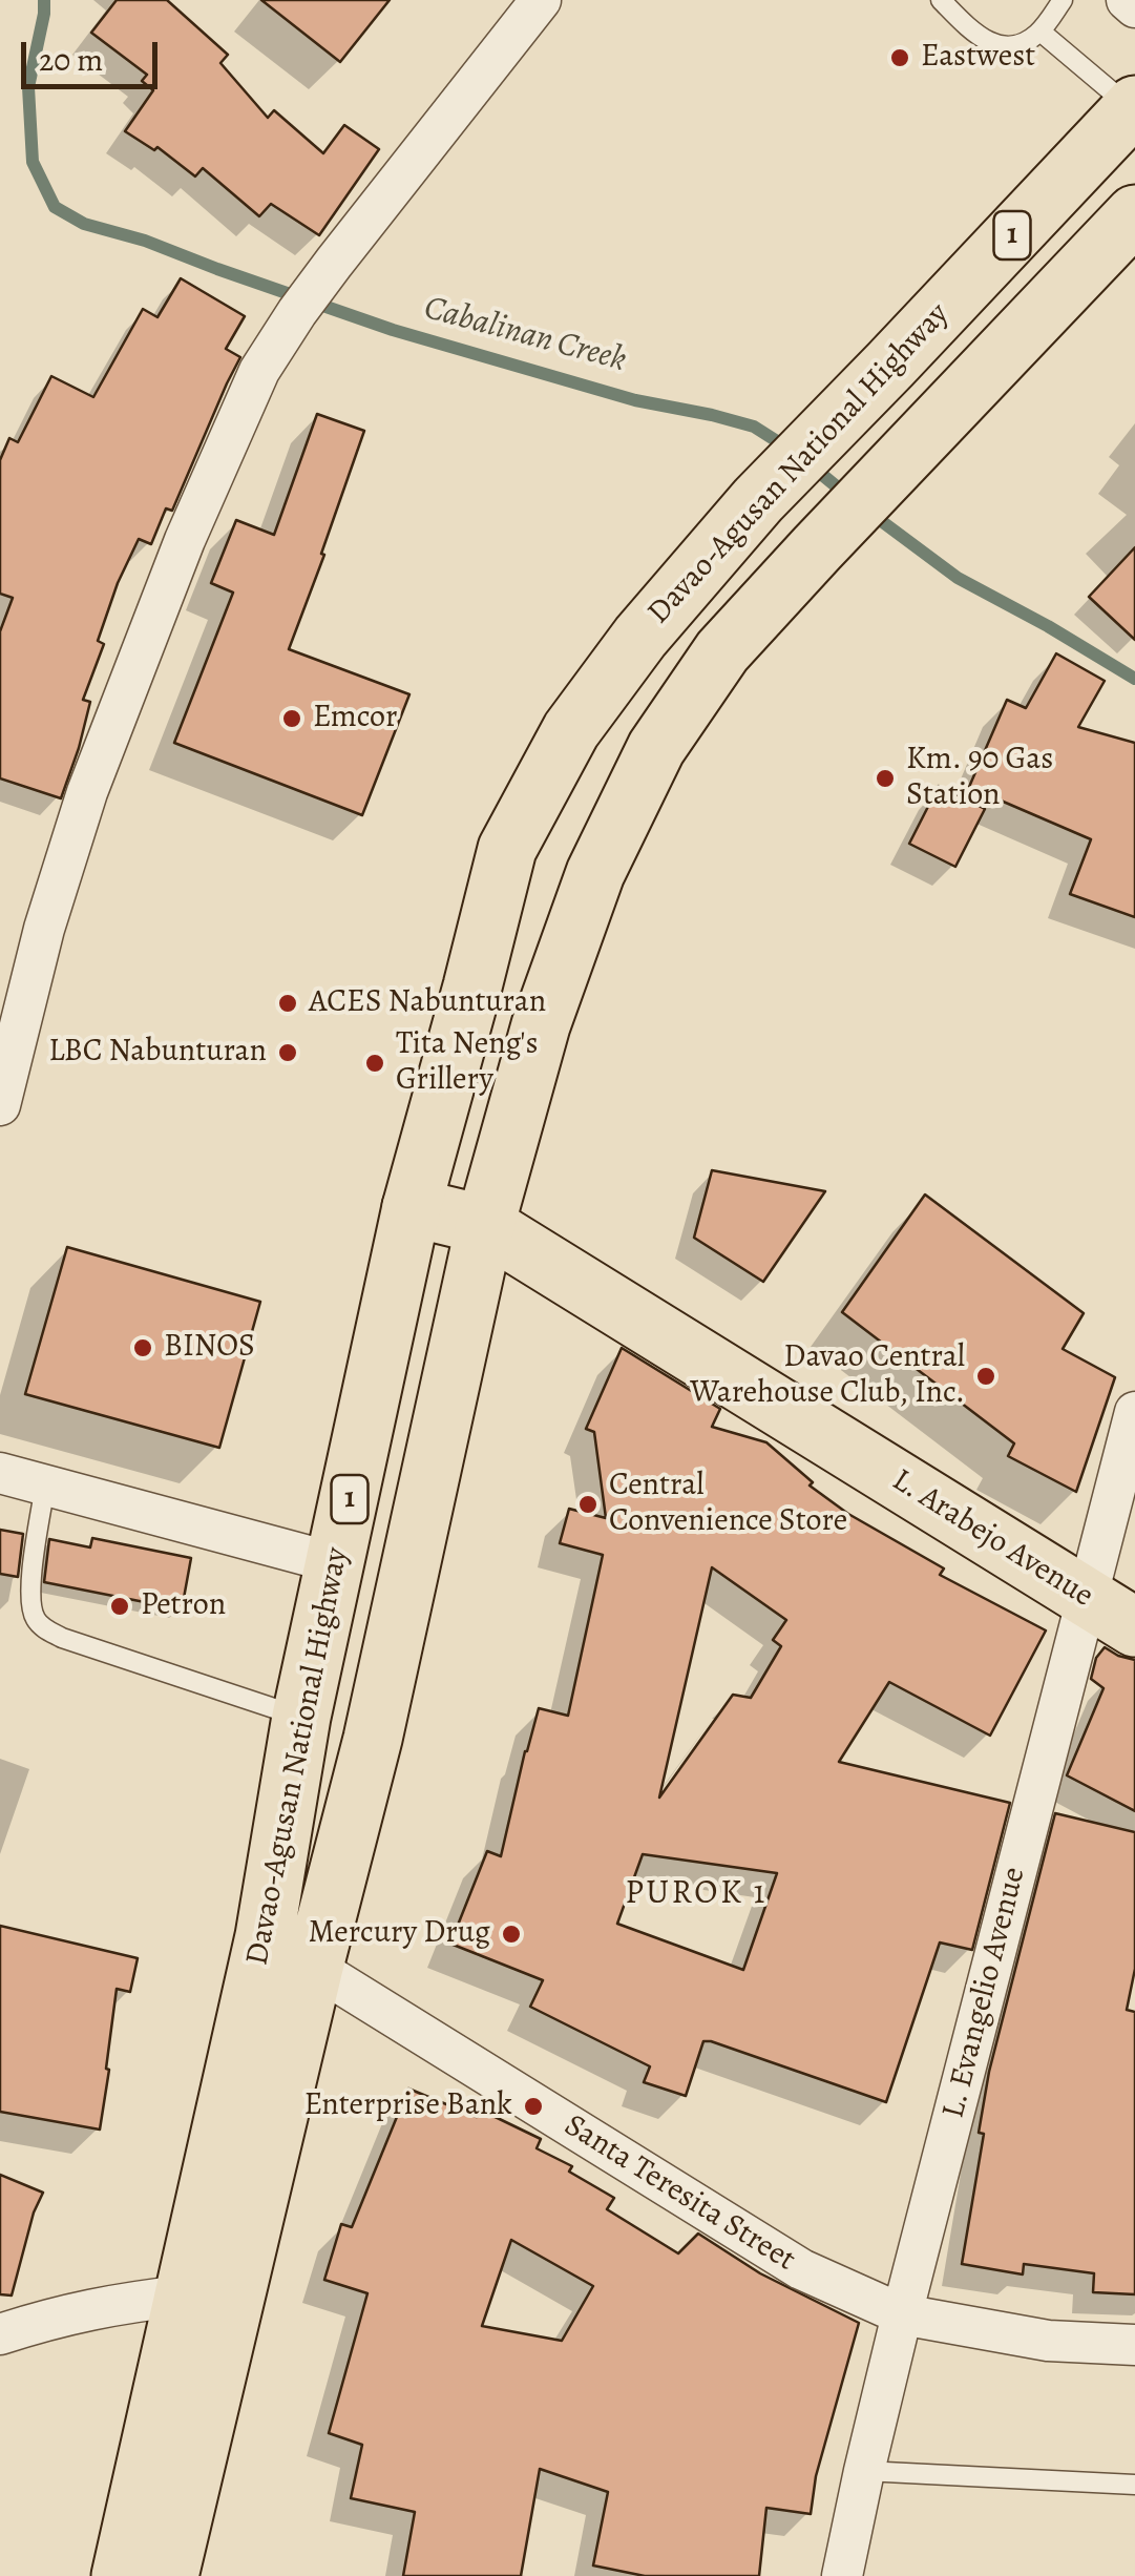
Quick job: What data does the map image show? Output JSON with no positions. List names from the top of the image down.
{
  "streets": {
    "main road": ["1", "Davao-Agusan National Highway", "L. Arabejo Avenue"],
    "street": ["L. Evangelio Avenue", "Santa Teresita Street"]
  },
  "crossings": [
    ["Davao-Agusan National Highway", "L. Arabejo Avenue"],
    ["Davao-Agusan National Highway", "Santa Teresita Street"],
    ["L. Arabejo Avenue", "L. Evangelio Avenue"],
    ["L. Evangelio Avenue", "Santa Teresita Street"]
  ],
  "districts": ["PUROK 1"],
  "water": ["Cabalinan Creek"],
  "places": [
    "Eastwest",
    "Emcor",
    "Km. 90 Gas Station",
    "ACES Nabunturan",
    "LBC Nabunturan",
    "Tita Neng's Grillery",
    "BINOS",
    "Davao Central Warehouse Club, Inc.",
    "Central Convenience Store",
    "Petron",
    "Mercury Drug",
    "Enterprise Bank"
  ],
  "scale_bar": "20 m"
}
